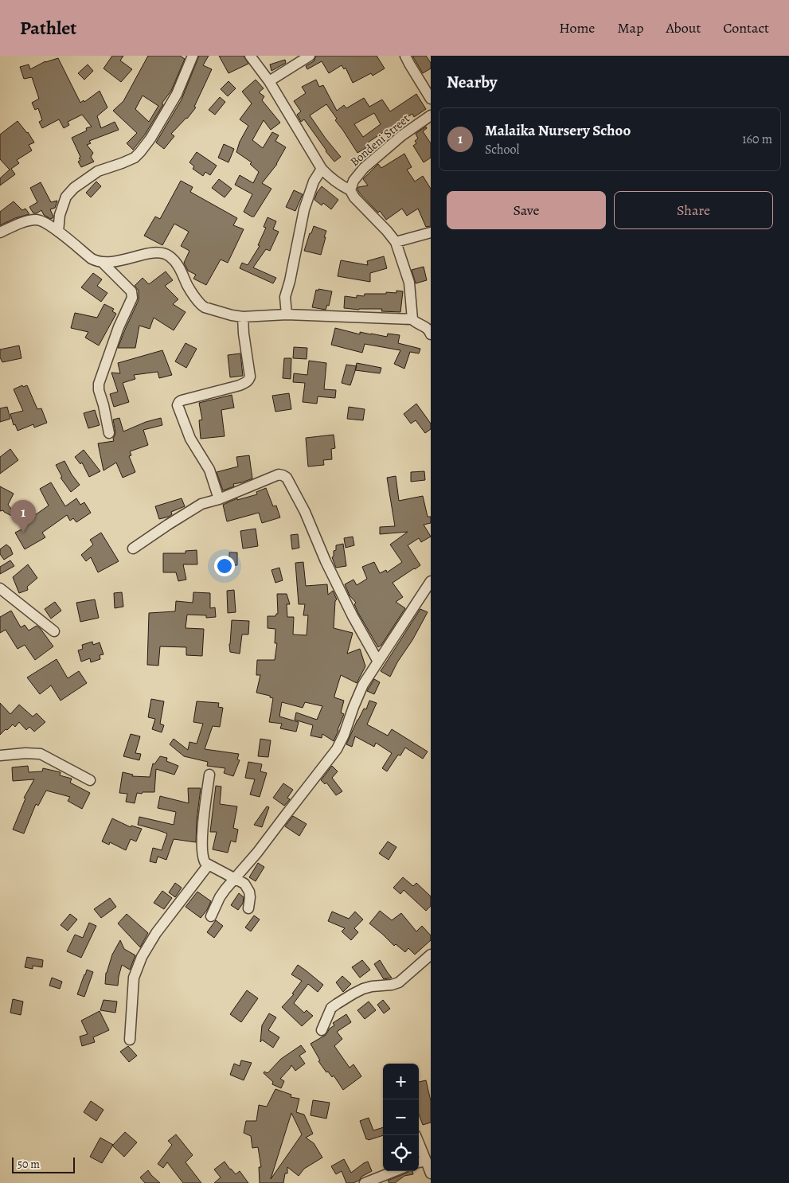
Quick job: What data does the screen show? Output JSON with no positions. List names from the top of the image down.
{
  "streets": {
    "street": ["Bondeni Street"]
  },
  "scale_bar": "50 m",
  "page": {
    "header": "Pathlet",
    "nav": [
      "Home",
      "Map",
      "About",
      "Contact"
    ],
    "heading": "Nearby",
    "list": [
      {
        "mark": "1",
        "name": "Malaika Nursery Schoo",
        "note": "School",
        "value": "160 m"
      }
    ],
    "buttons": ["Save", "Share"],
    "pins": "1",
    "map_buttons": ["+", "−"],
    "scale": "50 m"
  }
}
